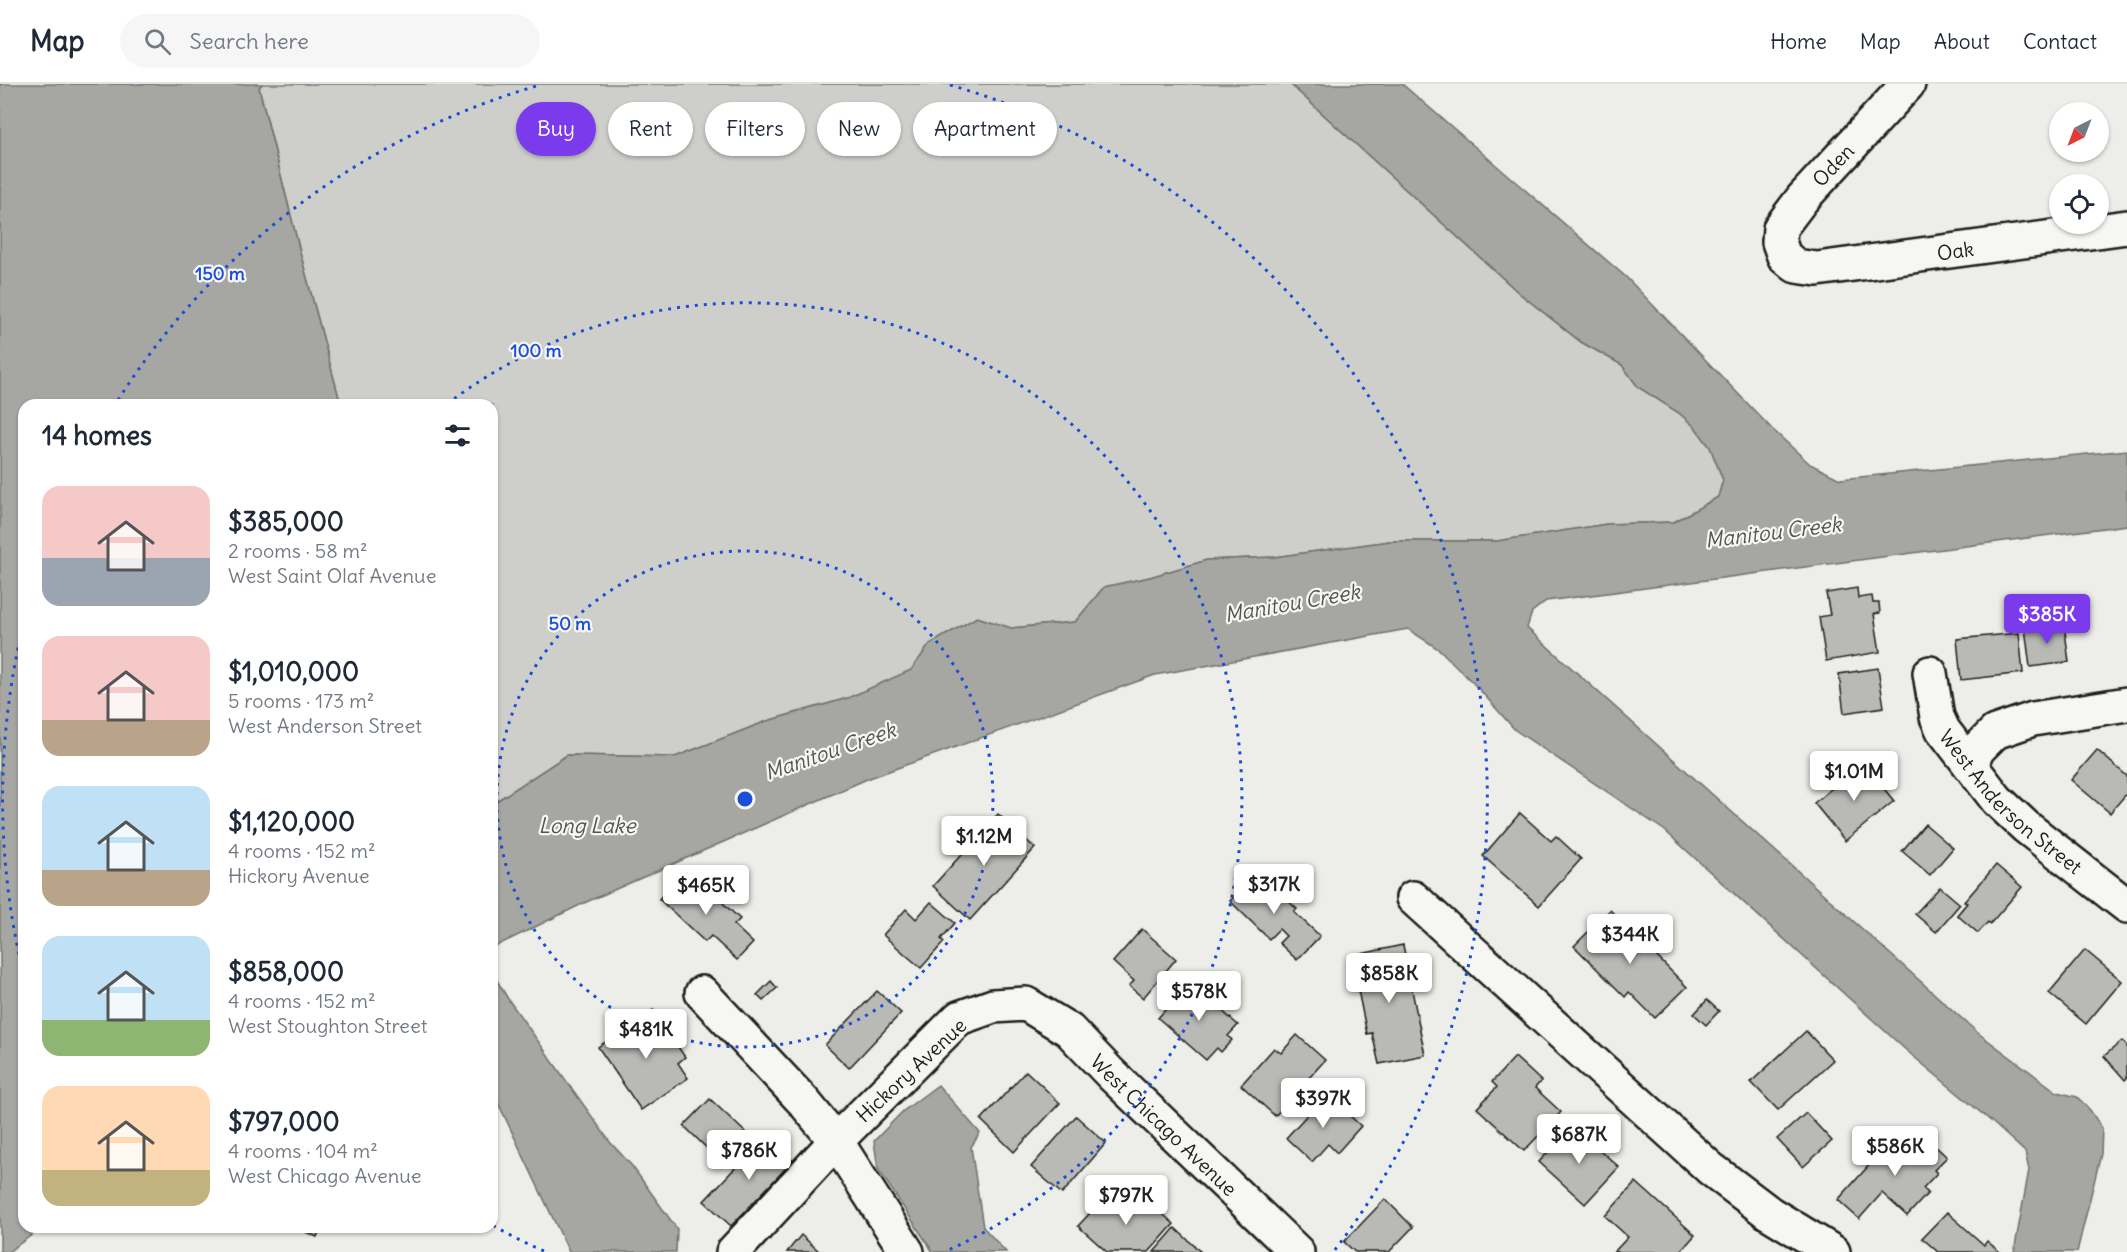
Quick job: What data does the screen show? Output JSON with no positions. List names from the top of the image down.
{
  "streets": {
    "street": [
      "Oden",
      "Oak",
      "West Anderson Street",
      "Hickory Avenue",
      "West Chicago Avenue"
    ]
  },
  "crossings": [
    ["Oden", "Oak"],
    ["Hickory Avenue", "West Chicago Avenue"]
  ],
  "water": ["Manitou Creek", "Long Lake"],
  "north": "bottom left",
  "page": {
    "header": "Map",
    "search": "Search here",
    "nav": [
      "Home",
      "Map",
      "About",
      "Contact"
    ],
    "chip": [
      "Buy",
      "Rent",
      "Filters",
      "New",
      "Apartment"
    ],
    "heading": "14 homes",
    "list": [
      {
        "name": "$385,000",
        "note": "2 rooms · 58 m² · West Saint Olaf Avenue"
      },
      {
        "name": "$1,010,000",
        "note": "5 rooms · 173 m² · West Anderson Street"
      },
      {
        "name": "$1,120,000",
        "note": "4 rooms · 152 m² · Hickory Avenue"
      },
      {
        "name": "$858,000",
        "note": "4 rooms · 152 m² · West Stoughton Street"
      },
      {
        "name": "$797,000",
        "note": "4 rooms · 104 m² · West Chicago Avenue"
      }
    ],
    "price": [
      "$385K",
      "$1.01M",
      "$1.12M",
      "$317K",
      "$465K",
      "$344K",
      "$858K",
      "$578K",
      "$481K",
      "$397K",
      "$687K",
      "$586K",
      "$786K",
      "$797K"
    ]
  },
  "rings": ["150 m", "100 m", "50 m"]
}
